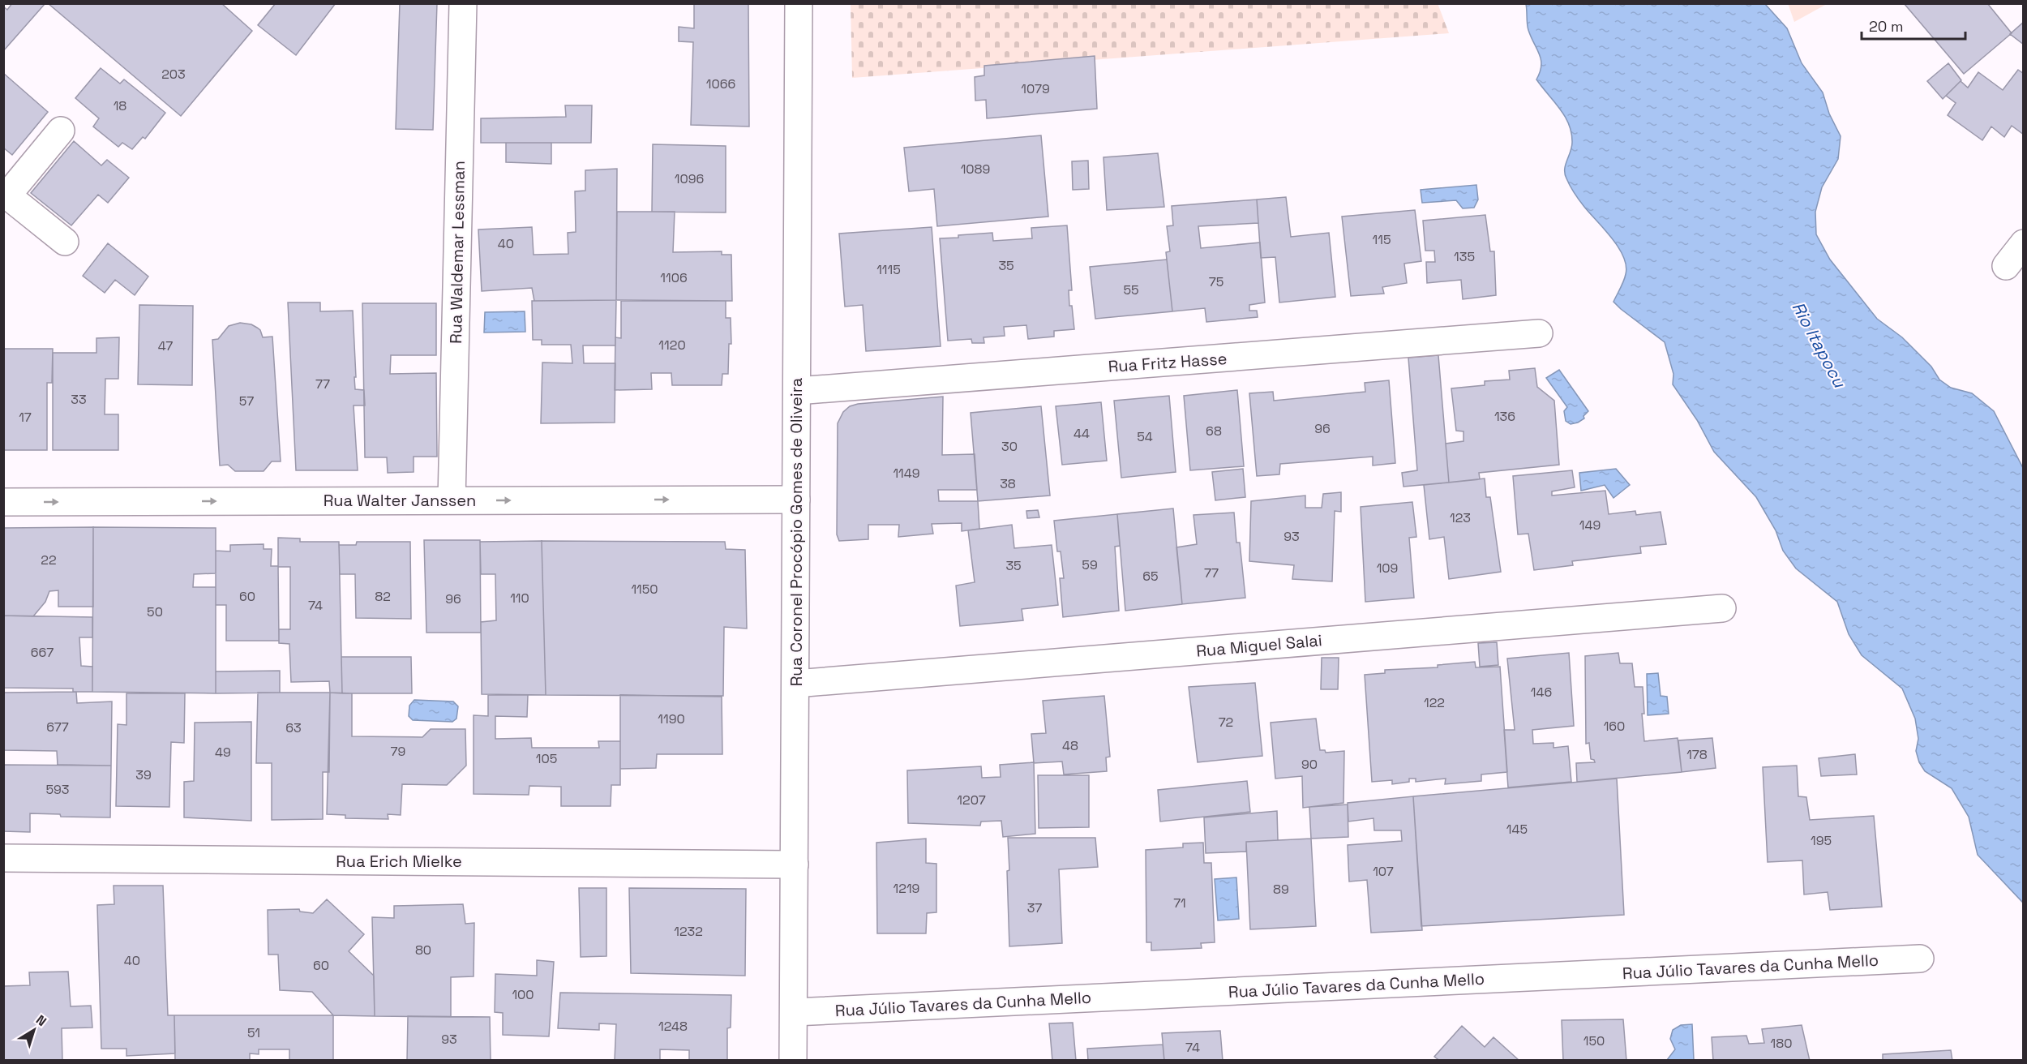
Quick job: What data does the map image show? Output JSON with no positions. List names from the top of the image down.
{
  "streets": {
    "street": [
      "Rua Waldemar Lessman",
      "Rua Fritz Hasse",
      "Rua Walter Janssen",
      "Rua Coronel Procópio Gomes de Oliveira",
      "Rua Miguel Salai",
      "Rua Erich Mielke",
      "Rua Júlio Tavares da Cunha Mello"
    ]
  },
  "crossings": [
    ["Rua Waldemar Lessman", "Rua Walter Janssen"],
    ["Rua Fritz Hasse", "Rua Coronel Procópio Gomes de Oliveira"],
    ["Rua Walter Janssen", "Rua Coronel Procópio Gomes de Oliveira"],
    ["Rua Coronel Procópio Gomes de Oliveira", "Rua Miguel Salai"],
    ["Rua Coronel Procópio Gomes de Oliveira", "Rua Erich Mielke"],
    ["Rua Coronel Procópio Gomes de Oliveira", "Rua Júlio Tavares da Cunha Mello"]
  ],
  "one_way": ["Rua Walter Janssen"],
  "water": ["Rio Itapocu"],
  "house_numbers": [
    "203",
    "1066",
    "1079",
    "18",
    "1089",
    "1096",
    "115",
    "40",
    "135",
    "35",
    "1115",
    "1106",
    "75",
    "55",
    "1120",
    "47",
    "77",
    "33",
    "57",
    "136",
    "17",
    "96",
    "68",
    "44",
    "54",
    "30",
    "1149",
    "38",
    "123",
    "149",
    "93",
    "22",
    "59",
    "35",
    "109",
    "77",
    "65",
    "1150",
    "60",
    "82",
    "110",
    "96",
    "74",
    "50",
    "667",
    "146",
    "122",
    "1190",
    "72",
    "160",
    "677",
    "63",
    "48",
    "79",
    "49",
    "178",
    "105",
    "90",
    "39",
    "593",
    "1207",
    "145",
    "195",
    "107",
    "1219",
    "89",
    "71",
    "37",
    "1232",
    "80",
    "40",
    "60",
    "100",
    "1248",
    "51",
    "93",
    "150",
    "180",
    "74"
  ],
  "scale_bar": "20 m",
  "north": "top right"
}
